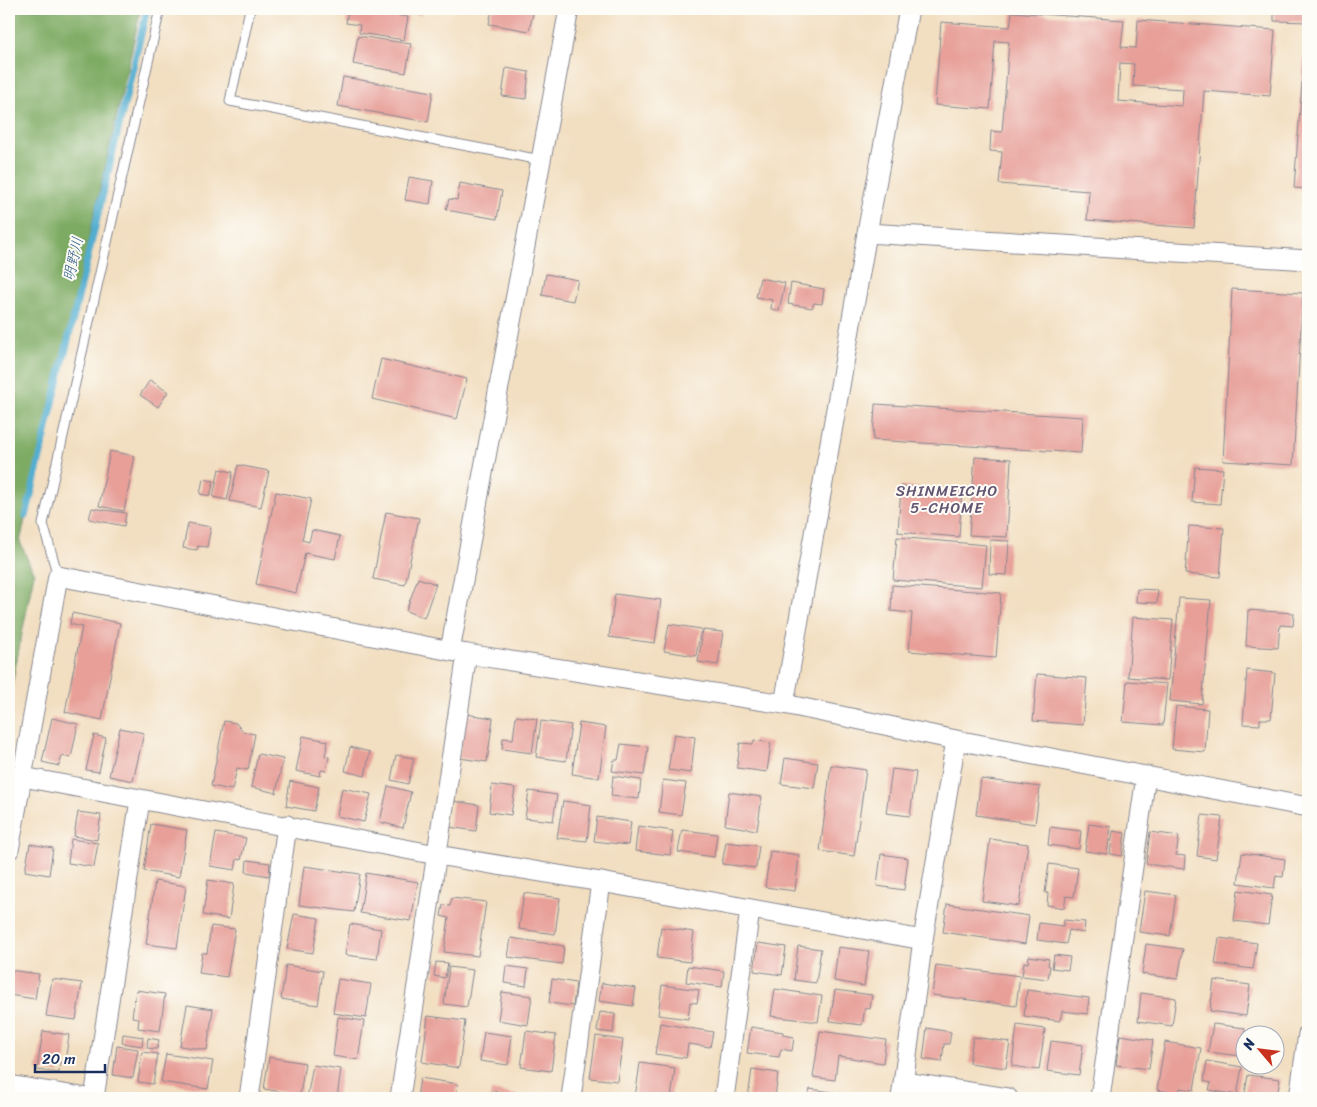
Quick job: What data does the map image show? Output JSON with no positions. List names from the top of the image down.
{
  "districts": ["SHINMEICHO 5-CHOME"],
  "water": ["明野川"],
  "scale_bar": "20 m",
  "north": "top left"
}
